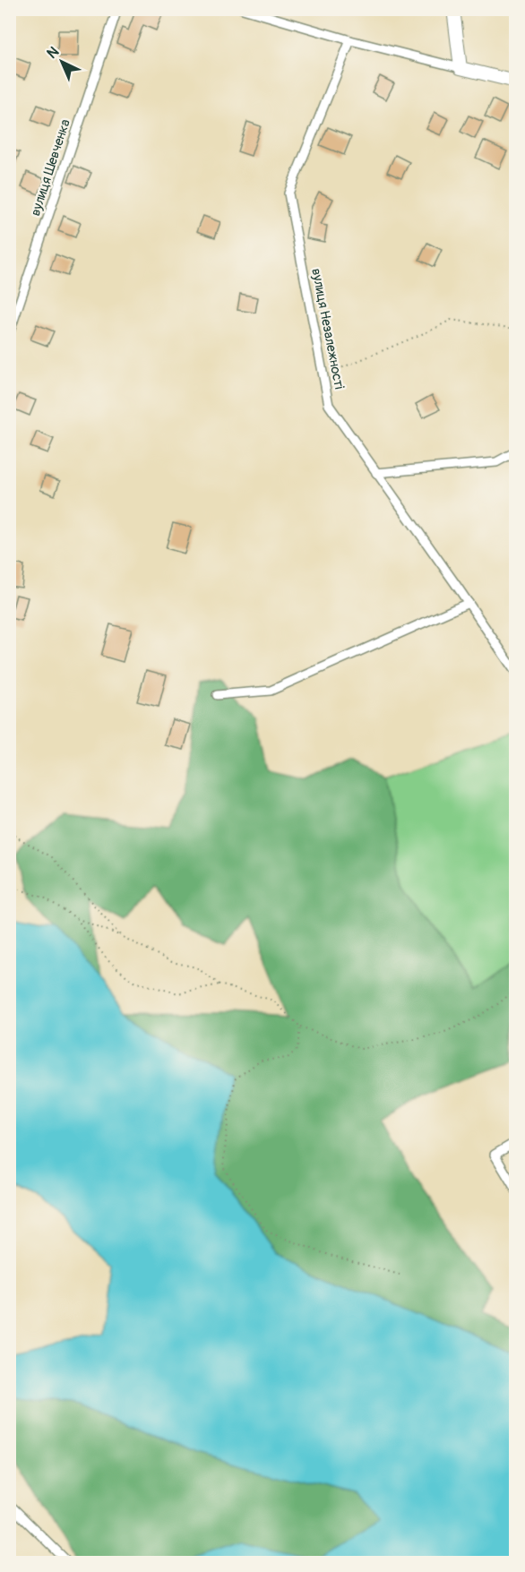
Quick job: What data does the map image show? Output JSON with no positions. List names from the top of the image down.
{
  "streets": {
    "street": ["вулиця Шевченка", "вулиця Незалежності"]
  },
  "north": "top left"
}
